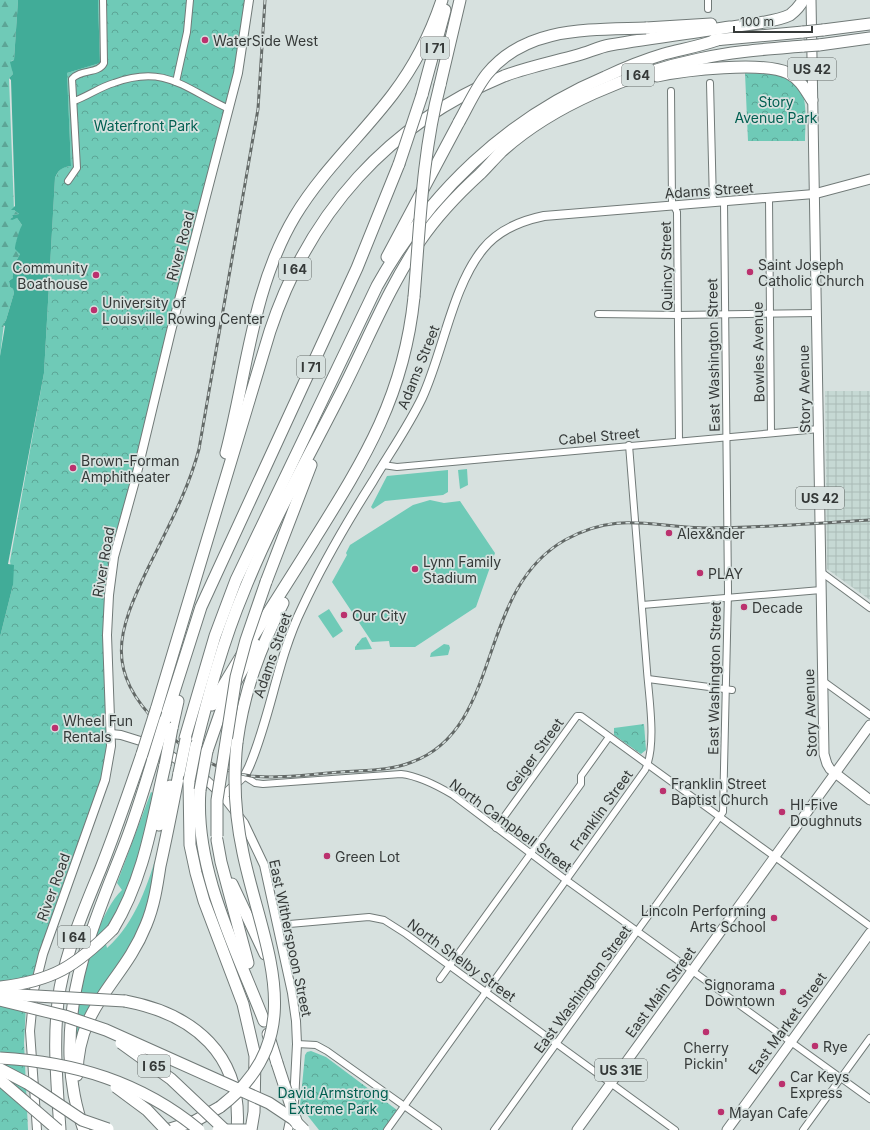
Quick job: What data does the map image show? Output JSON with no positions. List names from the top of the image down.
{
  "streets": {
    "highway": ["I 71", "I 64", "I 65"],
    "main road": [
      "US 42",
      "Story Avenue",
      "East Main Street",
      "East Market Street",
      "US 31E"
    ],
    "street": [
      "Adams Street",
      "River Road",
      "Quincy Street",
      "Bowles Avenue",
      "East Washington Street",
      "Cabel Street",
      "Geiger Street",
      "Franklin Street",
      "North Campbell Street",
      "East Witherspoon Street",
      "North Shelby Street"
    ]
  },
  "crossings": [
    ["Adams Street", "Quincy Street"],
    ["Adams Street", "Bowles Avenue"],
    ["Adams Street", "East Washington Street"],
    ["Adams Street", "Story Avenue"],
    ["Adams Street", "Cabel Street"],
    ["Adams Street", "North Campbell Street"],
    ["Adams Street", "East Witherspoon Street"],
    ["River Road", "East Witherspoon Street"],
    ["Quincy Street", "Cabel Street"],
    ["Bowles Avenue", "Cabel Street"],
    ["East Washington Street", "Cabel Street"],
    ["East Washington Street", "North Campbell Street"],
    ["East Washington Street", "North Shelby Street"],
    ["Story Avenue", "Cabel Street"],
    ["Story Avenue", "East Main Street"],
    ["Cabel Street", "Franklin Street"],
    ["Geiger Street", "North Campbell Street"],
    ["Franklin Street", "North Campbell Street"],
    ["Franklin Street", "North Shelby Street"],
    ["North Campbell Street", "East Main Street"],
    ["North Campbell Street", "East Market Street"],
    ["East Witherspoon Street", "North Shelby Street"],
    ["North Shelby Street", "East Main Street"]
  ],
  "parks": ["Story Avenue Park", "Waterfront Park", "David Armstrong Extreme Park"],
  "places": [
    "WaterSide West",
    "Saint Joseph Catholic Church",
    "Community Boathouse",
    "University of Louisville Rowing Center",
    "Brown-Forman Amphitheater",
    "Alex&nder",
    "Lynn Family Stadium",
    "PLAY",
    "Decade",
    "Our City",
    "Wheel Fun Rentals",
    "Franklin Street Baptist Church",
    "HI-Five Doughnuts",
    "Green Lot",
    "Lincoln Performing Arts School",
    "Signorama Downtown",
    "Cherry Pickin'",
    "Rye",
    "Car Keys Express",
    "Mayan Cafe"
  ],
  "scale_bar": "100 m"
}
